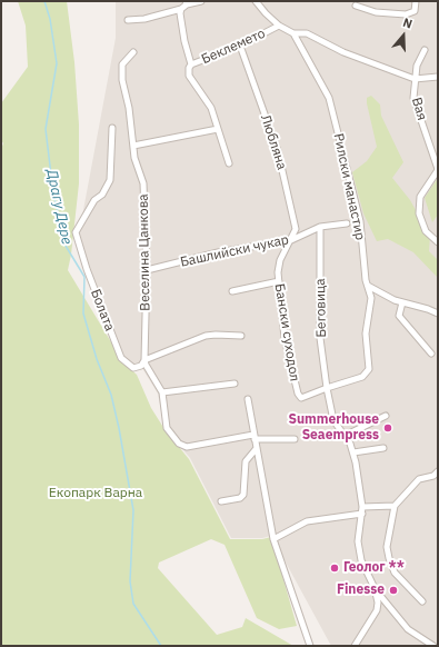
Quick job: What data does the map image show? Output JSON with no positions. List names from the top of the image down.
{
  "streets": {
    "street": [
      "Беклемето",
      "Вая",
      "Любляна",
      "Рилски манастир",
      "Башлийски чукар",
      "Веселина Цанкова",
      "Беговица",
      "Болата",
      "Бански суходол"
    ]
  },
  "crossings": [
    ["Беклемето", "Любляна"],
    ["Любляна", "Башлийски чукар"],
    ["Любляна", "Бански суходол"],
    ["Рилски манастир", "Беговица"],
    ["Рилски манастир", "Бански суходол"],
    ["Башлийски чукар", "Веселина Цанкова"],
    ["Башлийски чукар", "Беговица"],
    ["Башлийски чукар", "Бански суходол"],
    ["Веселина Цанкова", "Болата"],
    ["Беговица", "Бански суходол"]
  ],
  "water": ["Драгу Дере"],
  "parks": ["Екопарк Варна"],
  "places": ["Summerhouse Seaempress", "Геолог **", "Finesse"],
  "north": "top"
}
